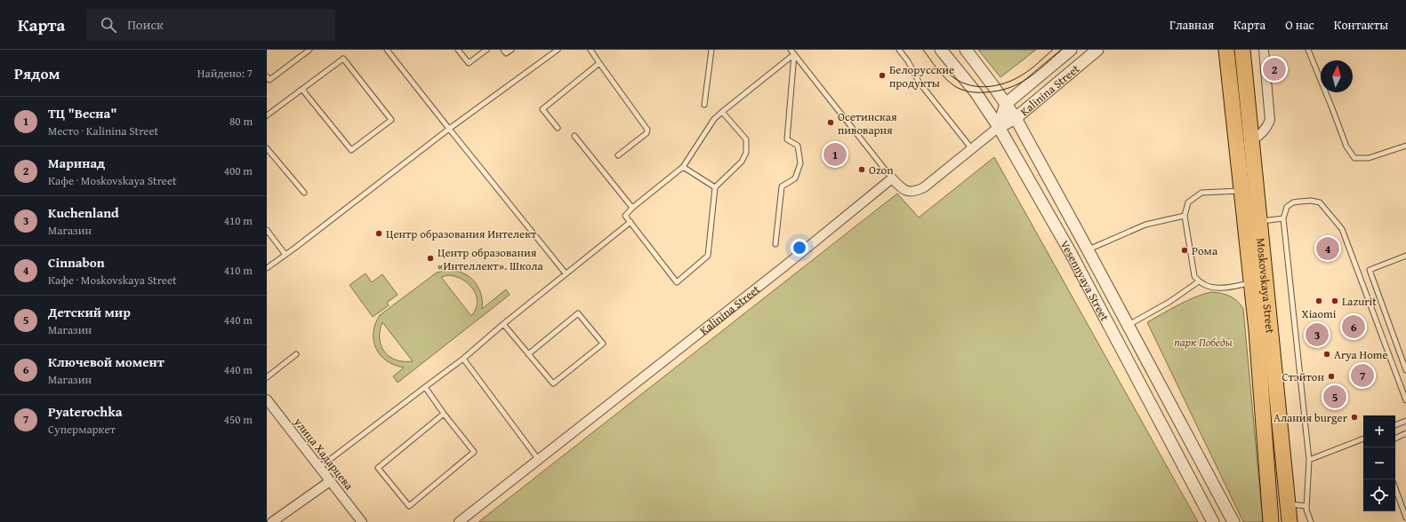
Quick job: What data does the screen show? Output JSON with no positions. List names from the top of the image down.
{
  "streets": {
    "highway": ["Moskovskaya Street"],
    "street": ["Kalinina Street", "Vesennyaya Street", "улица Хадарцева"]
  },
  "crossings": [
    ["Kalinina Street", "Vesennyaya Street"]
  ],
  "parks": ["парк Победы"],
  "places": [
    "Белорусские продукты",
    "Осетинская пивоварня",
    "Ozon",
    "Центр образования Интелект",
    "Рома",
    "Центр образования «Интеллект». Школа",
    "Xiaomi",
    "Lazurit",
    "Arya Home",
    "Стэйтон",
    "Алания burger"
  ],
  "north": "top",
  "page": {
    "header": "Карта",
    "search": "Поиск",
    "nav": [
      "Главная",
      "Карта",
      "О нас",
      "Контакты"
    ],
    "heading": ["Рядом", "Найдено: 7"],
    "pins": [
      "2",
      "1",
      "4",
      "6",
      "3",
      "7",
      "5"
    ],
    "list": [
      {
        "mark": "1",
        "name": "ТЦ \"Весна\"",
        "note": "Место · Kalinina Street",
        "value": "80 m"
      },
      {
        "mark": "2",
        "name": "Маринад",
        "note": "Кафе · Moskovskaya Street",
        "value": "400 m"
      },
      {
        "mark": "3",
        "name": "Kuchenland",
        "note": "Магазин",
        "value": "410 m"
      },
      {
        "mark": "4",
        "name": "Cinnabon",
        "note": "Кафе · Moskovskaya Street",
        "value": "410 m"
      },
      {
        "mark": "5",
        "name": "Детский мир",
        "note": "Магазин",
        "value": "440 m"
      },
      {
        "mark": "6",
        "name": "Ключевой момент",
        "note": "Магазин",
        "value": "440 m"
      },
      {
        "mark": "7",
        "name": "Pyaterochka",
        "note": "Супермаркет",
        "value": "450 m"
      }
    ],
    "map_buttons": ["+", "−"]
  }
}
